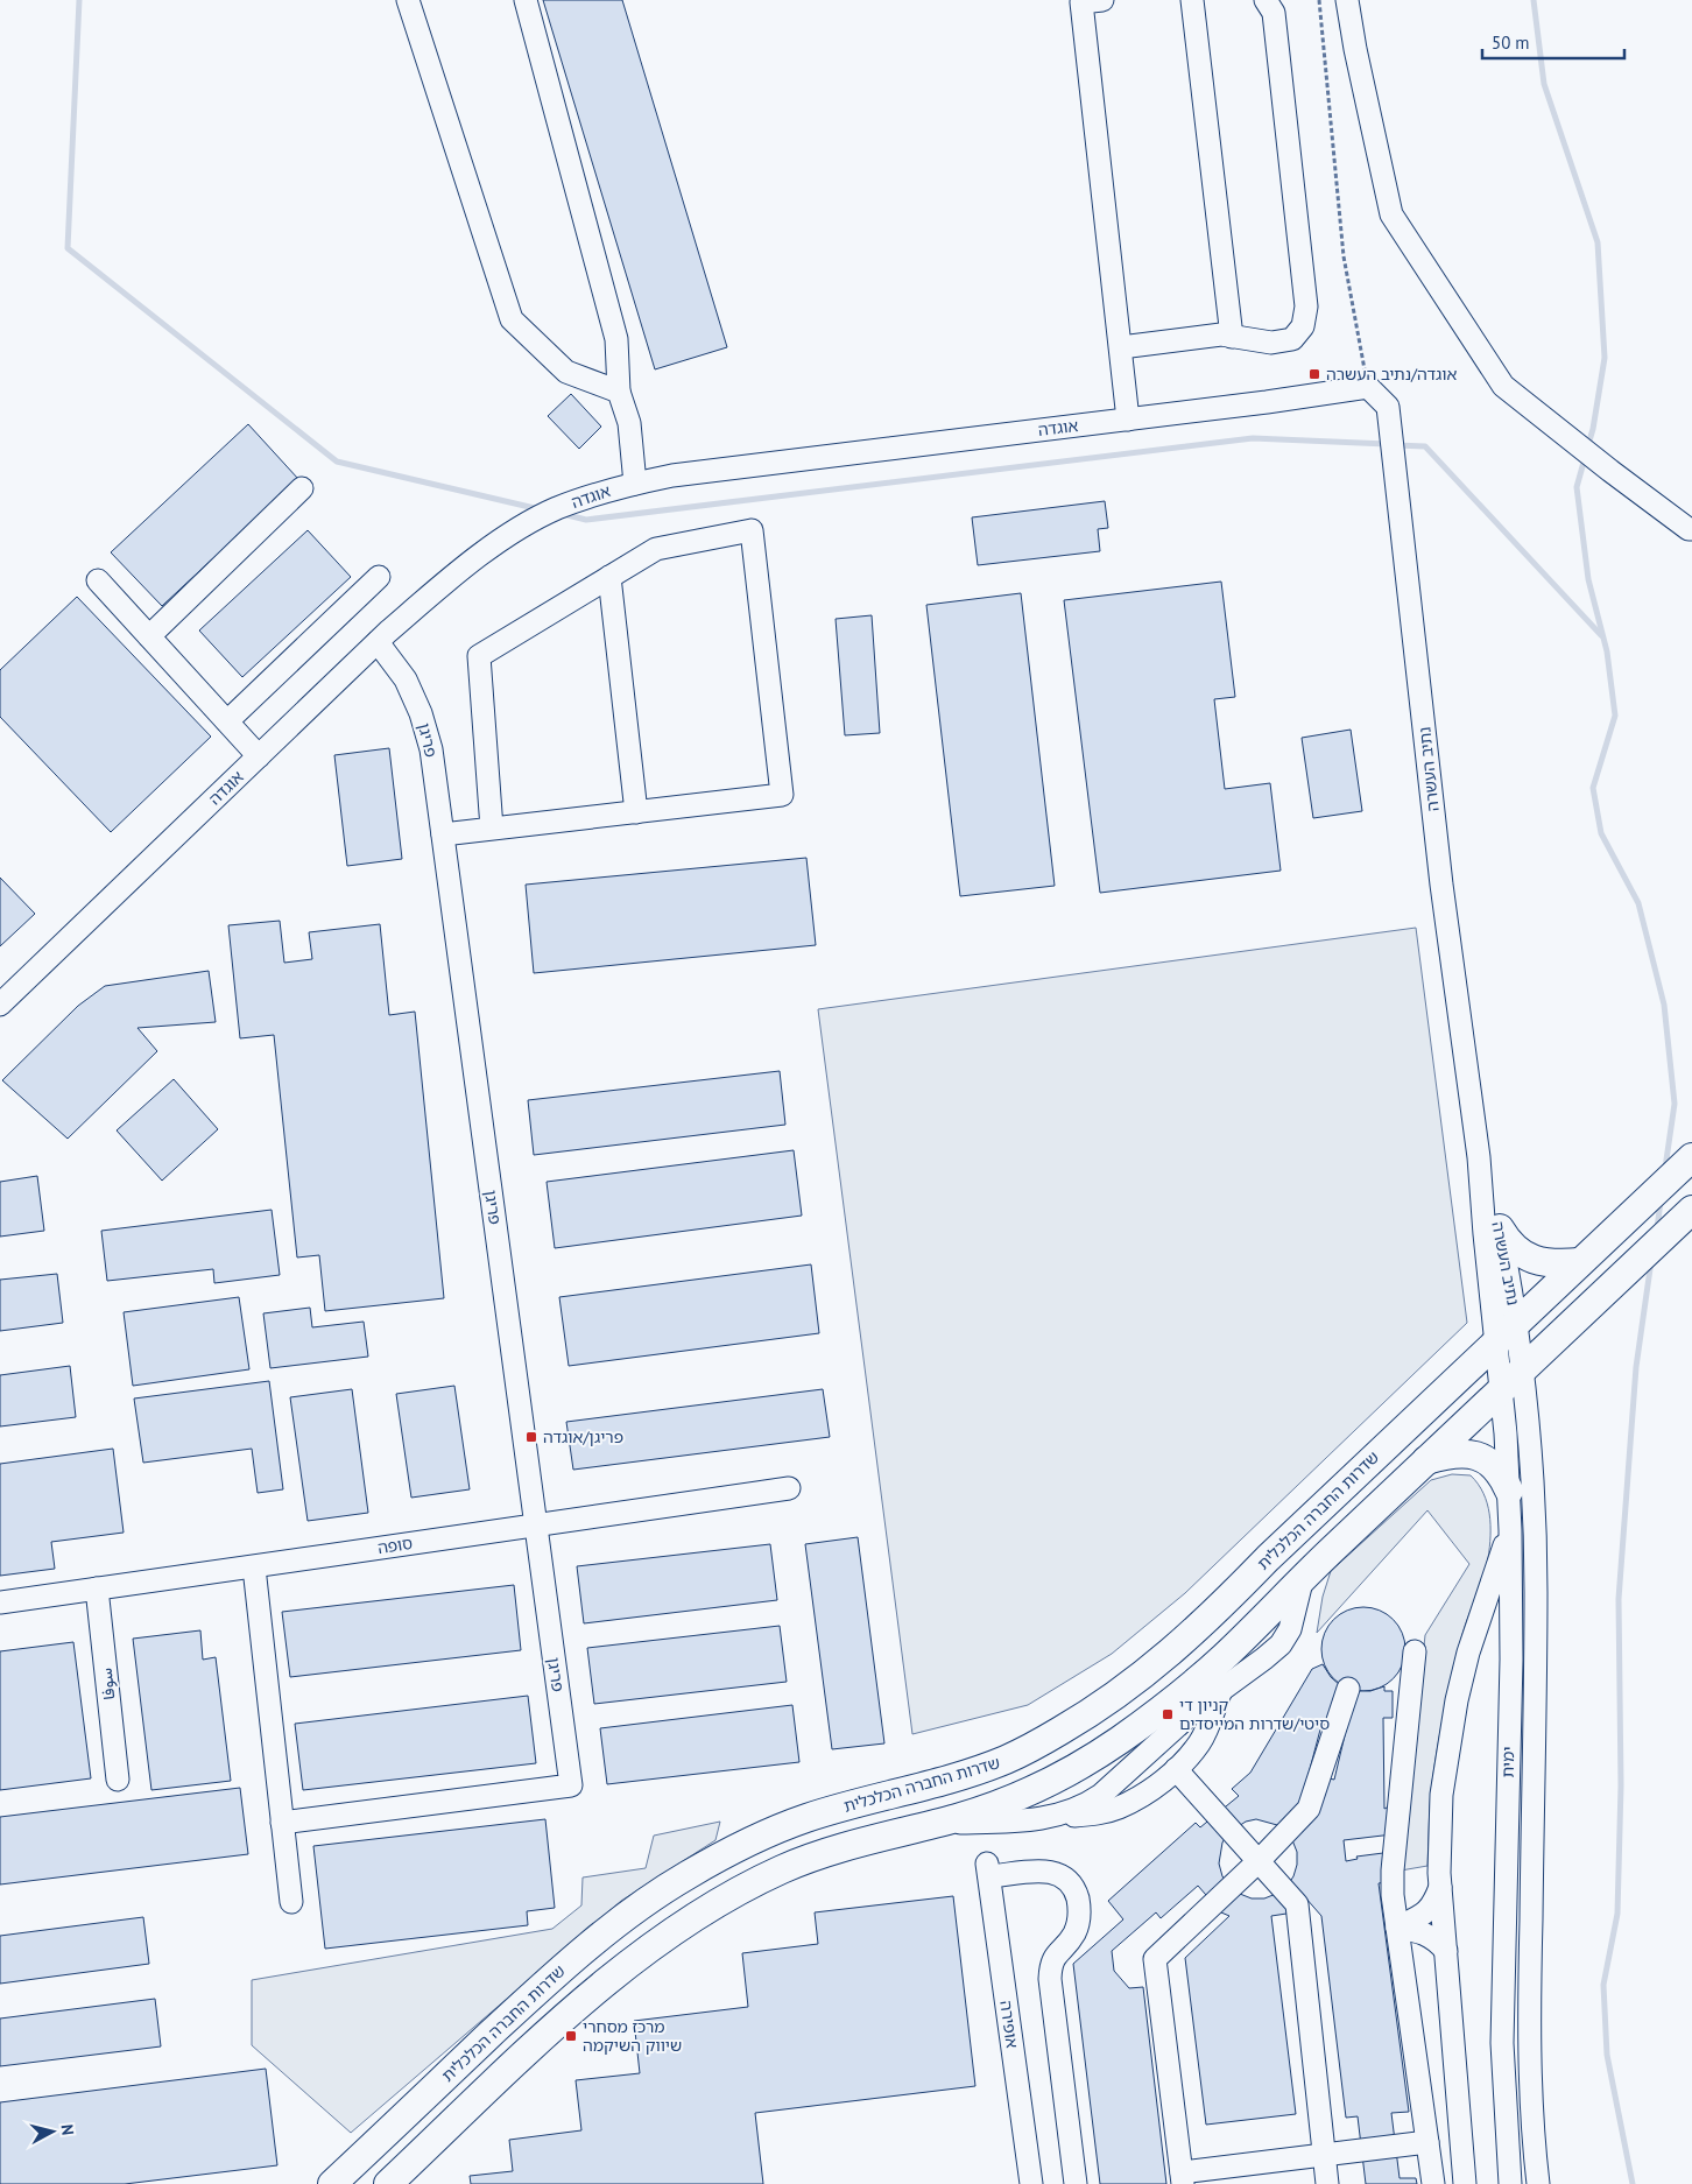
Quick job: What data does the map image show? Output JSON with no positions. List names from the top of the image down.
{
  "streets": {
    "main road": ["שדרות החברה הכלכלית"],
    "street": [
      "אוגדה",
      "פריגן",
      "נתיב העשרה",
      "סופה",
      "سوفا",
      "ימית",
      "אופירה"
    ]
  },
  "crossings": [
    ["אוגדה", "פריגן"],
    ["אוגדה", "נתיב העשרה"],
    ["פריגן", "סופה"],
    ["נתיב העשרה", "שדרות החברה הכלכלית"],
    ["נתיב העשרה", "ימית"],
    ["שדרות החברה הכלכלית", "ימית"],
    ["סופה", "سوفا"]
  ],
  "places": {
    "transit": [
      "אוגדה/נתיב העשרה",
      "פריגן/אוגדה",
      "קניון די סיטי/שדרות המייסדים",
      "מרכז מסחרי שיווק השיקמה"
    ]
  },
  "scale_bar": "50 m",
  "north": "right"
}
